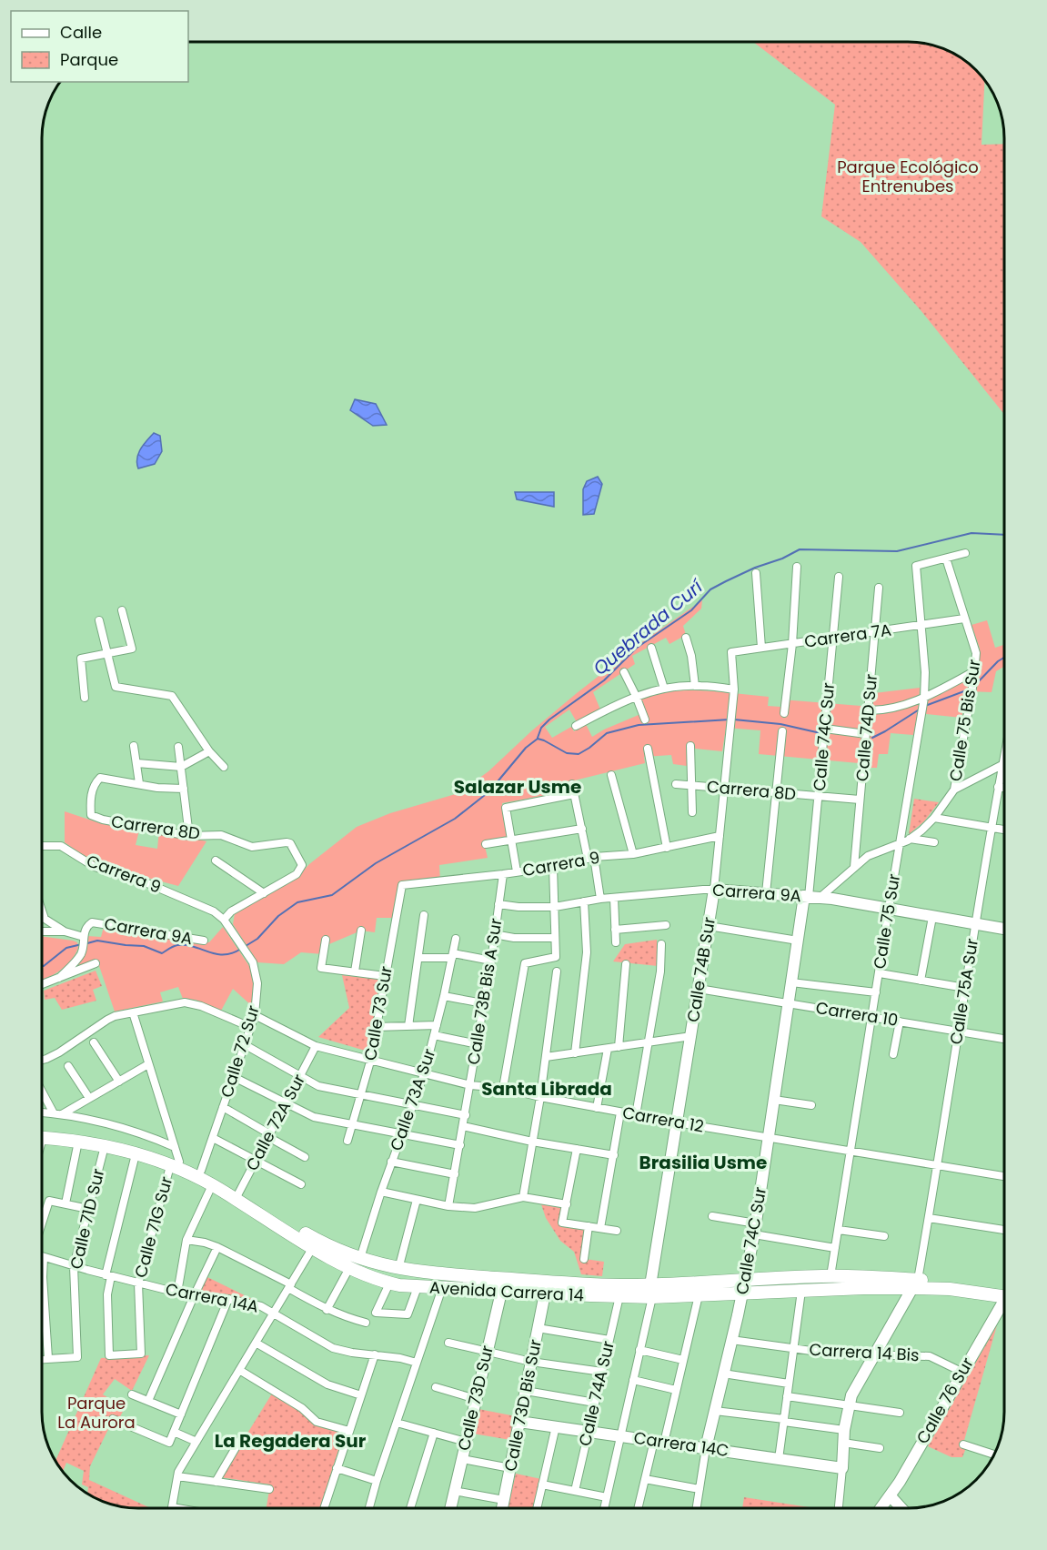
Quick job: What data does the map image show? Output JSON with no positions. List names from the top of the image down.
{
  "streets": {
    "main road": ["Avenida Carrera 14"],
    "street": [
      "Carrera 7A",
      "Calle 75 Bis Sur",
      "Calle 74D Sur",
      "Calle 74C Sur",
      "Carrera 8D",
      "Carrera 9",
      "Carrera 9A",
      "Calle 75 Sur",
      "Calle 74B Sur",
      "Calle 73B Bis A Sur",
      "Calle 75A Sur",
      "Calle 73 Sur",
      "Carrera 10",
      "Calle 72 Sur",
      "Calle 73A Sur",
      "Carrera 12",
      "Calle 72A Sur",
      "Calle 71D Sur",
      "Calle 71G Sur",
      "Carrera 14A",
      "Carrera 14 Bis",
      "Calle 74A Sur",
      "Calle 73D Sur",
      "Calle 76 Sur",
      "Calle 73D Bis Sur",
      "Carrera 14C"
    ]
  },
  "crossings": [
    ["Carrera 7A", "Calle 75 Bis Sur"],
    ["Carrera 7A", "Calle 74D Sur"],
    ["Carrera 7A", "Calle 74C Sur"],
    ["Carrera 7A", "Calle 75 Sur"],
    ["Carrera 7A", "Calle 74B Sur"],
    ["Calle 75 Bis Sur", "Calle 75 Sur"],
    ["Calle 74D Sur", "Carrera 8D"],
    ["Calle 74C Sur", "Carrera 8D"],
    ["Calle 74C Sur", "Carrera 9A"],
    ["Calle 74C Sur", "Carrera 10"],
    ["Calle 74C Sur", "Carrera 12"],
    ["Calle 74C Sur", "Avenida Carrera 14"],
    ["Calle 74C Sur", "Carrera 14 Bis"],
    ["Calle 74C Sur", "Carrera 14C"],
    ["Carrera 8D", "Calle 74B Sur"],
    ["Carrera 9", "Calle 74B Sur"],
    ["Carrera 9", "Calle 73B Bis A Sur"],
    ["Carrera 9", "Calle 73 Sur"],
    ["Carrera 9", "Calle 72 Sur"],
    ["Carrera 9A", "Calle 75 Sur"],
    ["Carrera 9A", "Calle 74B Sur"],
    ["Carrera 9A", "Calle 73B Bis A Sur"],
    ["Carrera 9A", "Calle 75A Sur"],
    ["Calle 75 Sur", "Carrera 10"],
    ["Calle 75 Sur", "Carrera 12"],
    ["Calle 75 Sur", "Avenida Carrera 14"],
    ["Calle 74B Sur", "Carrera 10"],
    ["Calle 74B Sur", "Carrera 12"],
    ["Calle 74B Sur", "Avenida Carrera 14"],
    ["Calle 74B Sur", "Carrera 14C"],
    ["Calle 73B Bis A Sur", "Carrera 12"],
    ["Calle 75A Sur", "Carrera 10"],
    ["Calle 75A Sur", "Carrera 12"],
    ["Calle 75A Sur", "Avenida Carrera 14"],
    ["Calle 75A Sur", "Carrera 14 Bis"],
    ["Calle 75A Sur", "Carrera 14C"],
    ["Calle 73 Sur", "Carrera 12"],
    ["Calle 72 Sur", "Carrera 12"],
    ["Calle 72 Sur", "Avenida Carrera 14"],
    ["Calle 73A Sur", "Carrera 12"],
    ["Calle 73A Sur", "Avenida Carrera 14"],
    ["Carrera 12", "Calle 72A Sur"],
    ["Calle 72A Sur", "Avenida Carrera 14"],
    ["Calle 71D Sur", "Avenida Carrera 14"],
    ["Calle 71D Sur", "Carrera 14A"],
    ["Calle 71G Sur", "Avenida Carrera 14"],
    ["Calle 71G Sur", "Carrera 14A"],
    ["Avenida Carrera 14", "Calle 74A Sur"],
    ["Avenida Carrera 14", "Calle 73D Sur"],
    ["Avenida Carrera 14", "Calle 73D Bis Sur"],
    ["Carrera 14 Bis", "Calle 76 Sur"],
    ["Calle 74A Sur", "Carrera 14C"],
    ["Calle 73D Bis Sur", "Carrera 14C"]
  ],
  "districts": [
    "Salazar Usme",
    "Santa Librada",
    "Brasilia Usme",
    "La Regadera Sur"
  ],
  "water": ["Quebrada Curí"],
  "parks": ["Parque Ecológico Entrenubes", "Parque La Aurora"],
  "legend": ["Calle", "Parque"]
}
